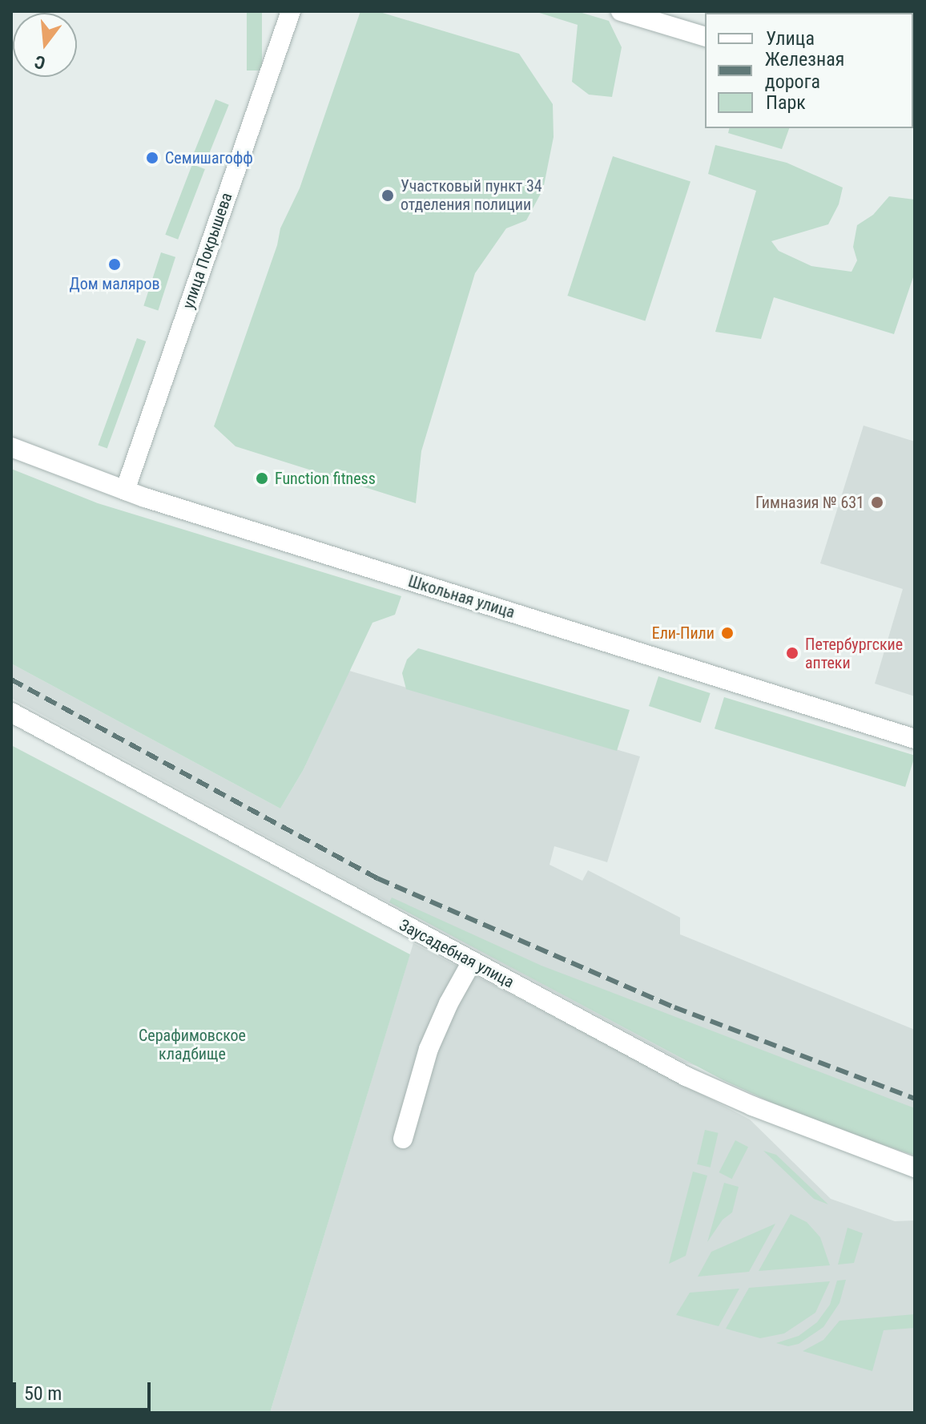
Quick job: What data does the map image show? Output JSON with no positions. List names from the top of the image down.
{
  "streets": {
    "street": ["улица Покрышева", "Школьная улица", "Заусадебная улица"]
  },
  "crossings": [
    ["улица Покрышева", "Школьная улица"]
  ],
  "parks": ["Серафимовское кладбище"],
  "places": [
    "Семишагофф",
    "Участковый пункт 34 отделения полиции",
    "Дом маляров",
    "Function fitness",
    "Гимназия № 631",
    "Ели-Пили",
    "Петербургские аптеки"
  ],
  "legend": ["Улица", "Железная дорога", "Парк"],
  "scale_bar": "50 m",
  "north": "bottom"
}
